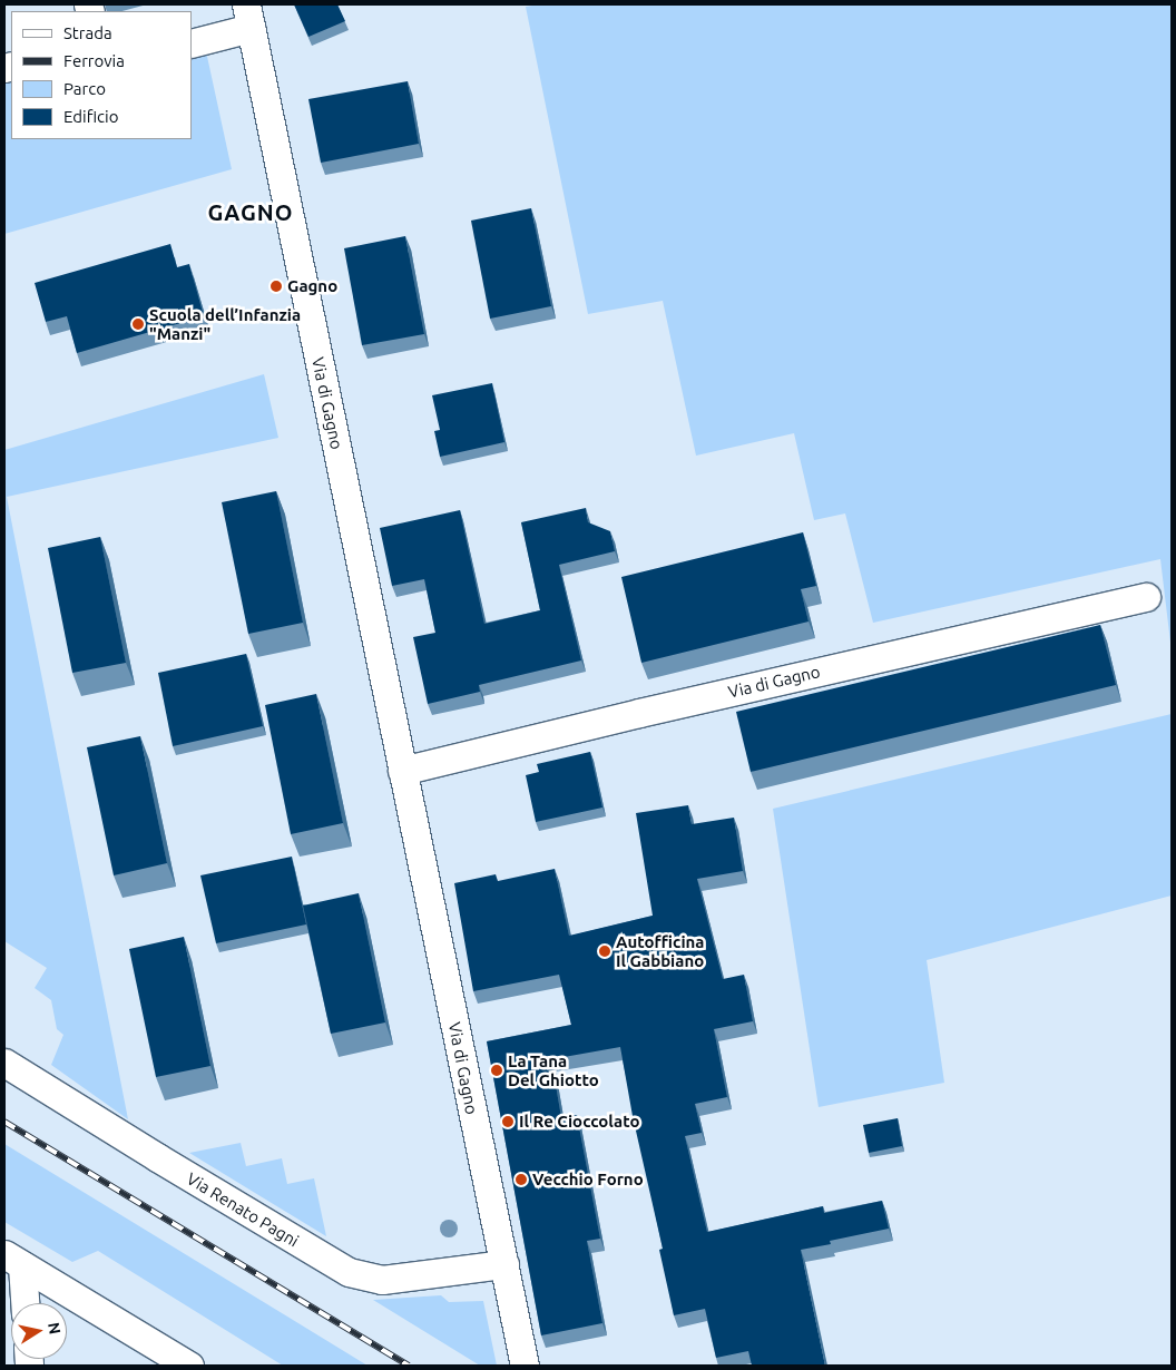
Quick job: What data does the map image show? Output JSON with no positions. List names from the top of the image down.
{
  "streets": {
    "street": ["Via di Gagno", "Via Renato Pagni"]
  },
  "crossings": [
    ["Via di Gagno", "Via Renato Pagni"]
  ],
  "districts": ["GAGNO"],
  "places": [
    "Gagno",
    "Scuola dell’Infanzia \"Manzi\"",
    "Autofficina Il Gabbiano",
    "La Tana Del Ghiotto",
    "Il Re Cioccolato",
    "Vecchio Forno"
  ],
  "legend": [
    "Strada",
    "Ferrovia",
    "Parco",
    "Edificio"
  ],
  "north": "right"
}
